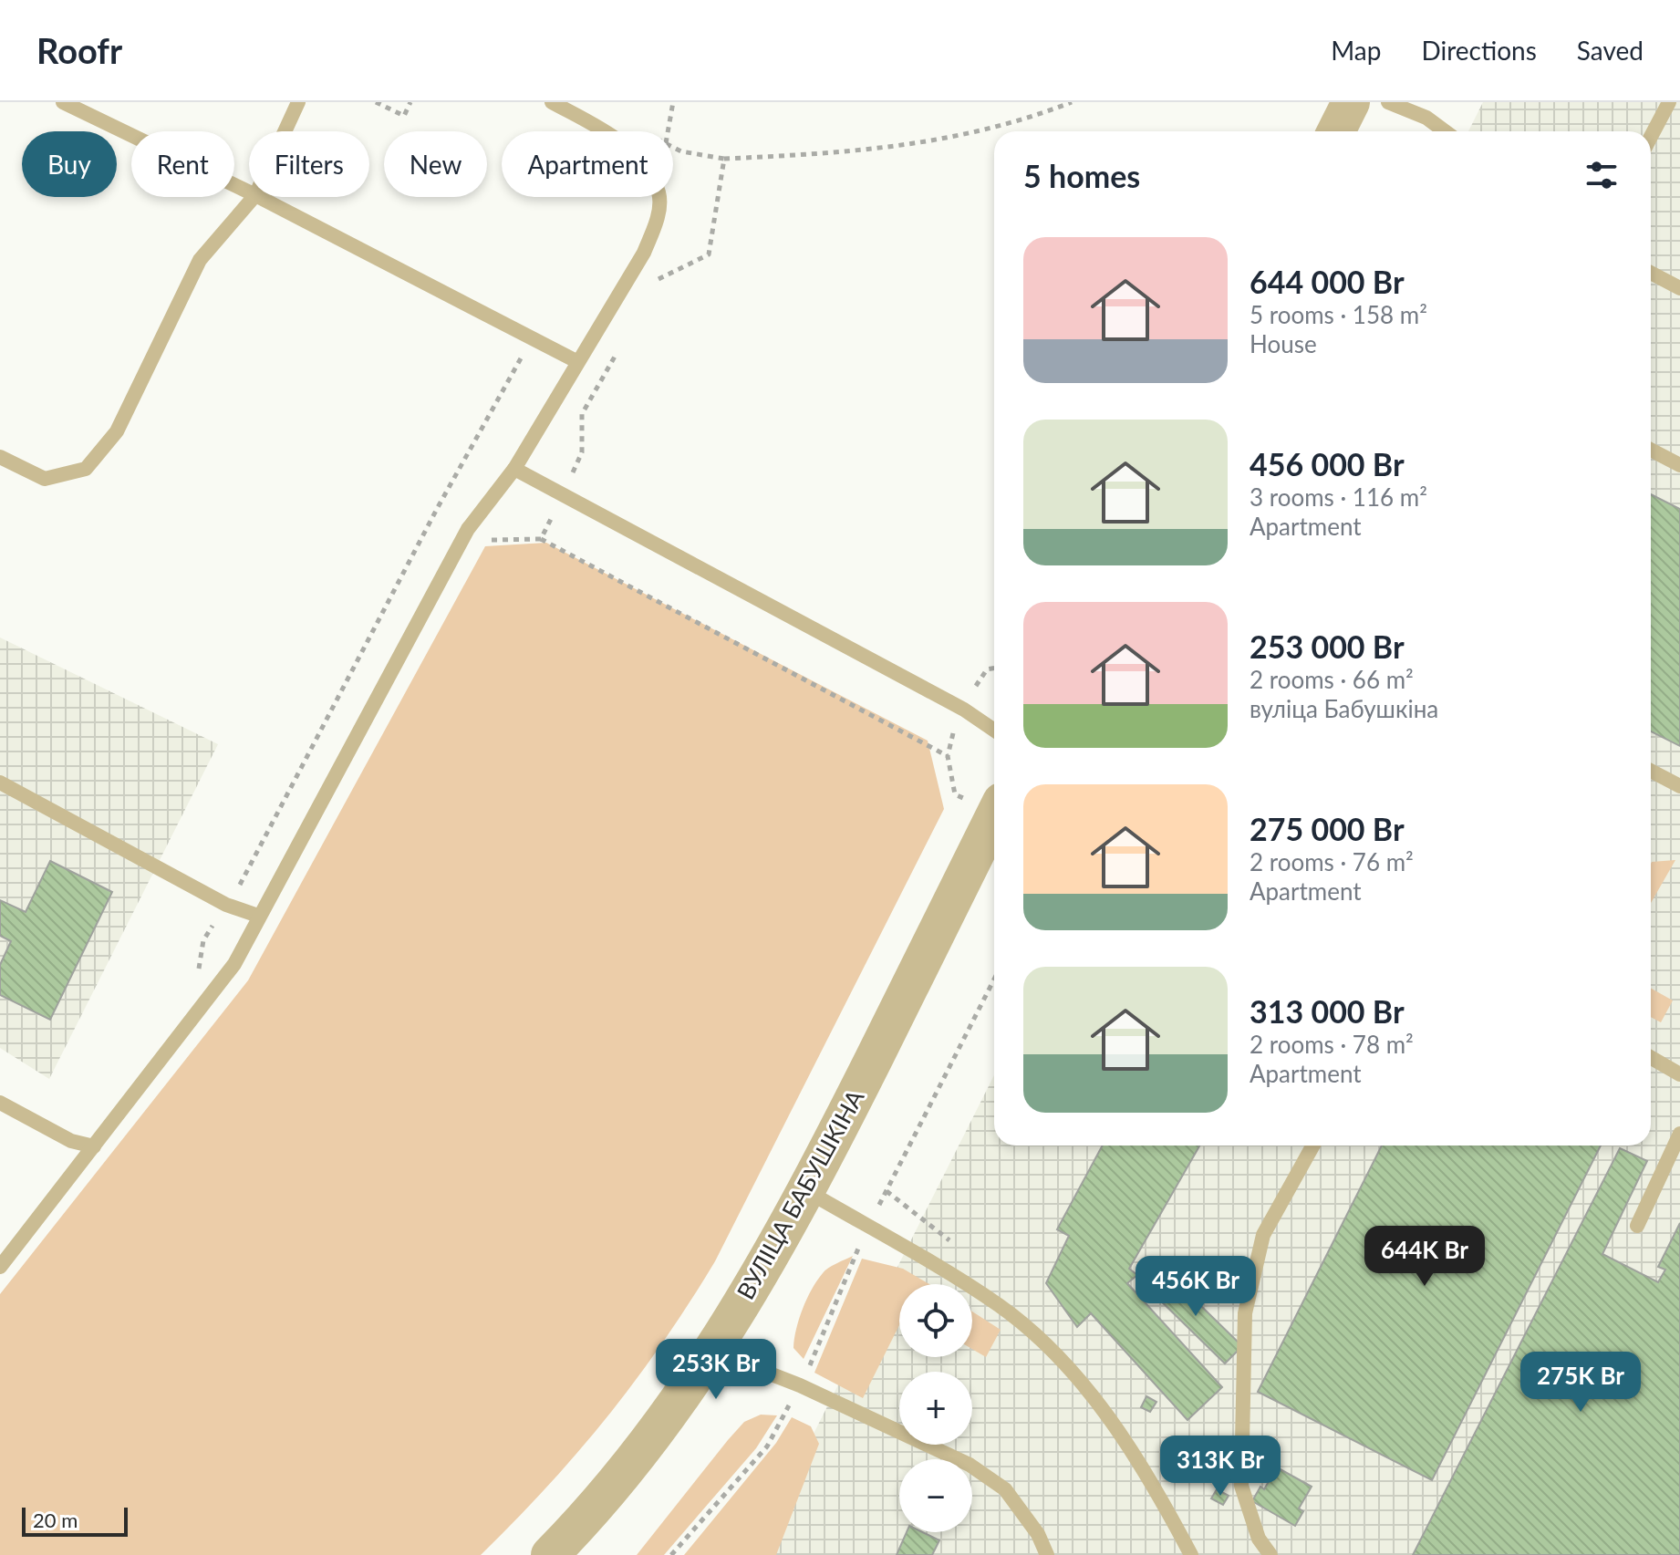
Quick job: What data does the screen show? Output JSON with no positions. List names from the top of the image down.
{
  "streets": {
    "street": ["ВУЛІЦА БАБУШКІНА"]
  },
  "scale_bar": "20 m",
  "page": {
    "header": "Roofr",
    "nav": ["Map", "Directions", "Saved"],
    "chip": [
      "Buy",
      "Rent",
      "Filters",
      "New",
      "Apartment"
    ],
    "heading": "5 homes",
    "list": [
      {
        "name": "644 000 Br",
        "note": "5 rooms · 158 m² · House"
      },
      {
        "name": "456 000 Br",
        "note": "3 rooms · 116 m² · Apartment"
      },
      {
        "name": "253 000 Br",
        "note": "2 rooms · 66 m² · вуліца Бабушкіна"
      },
      {
        "name": "275 000 Br",
        "note": "2 rooms · 76 m² · Apartment"
      },
      {
        "name": "313 000 Br",
        "note": "2 rooms · 78 m² · Apartment"
      }
    ],
    "price": [
      "644K Br",
      "456K Br",
      "253K Br",
      "275K Br",
      "313K Br"
    ],
    "map_buttons": ["+", "−"],
    "scale": "20 m"
  }
}
